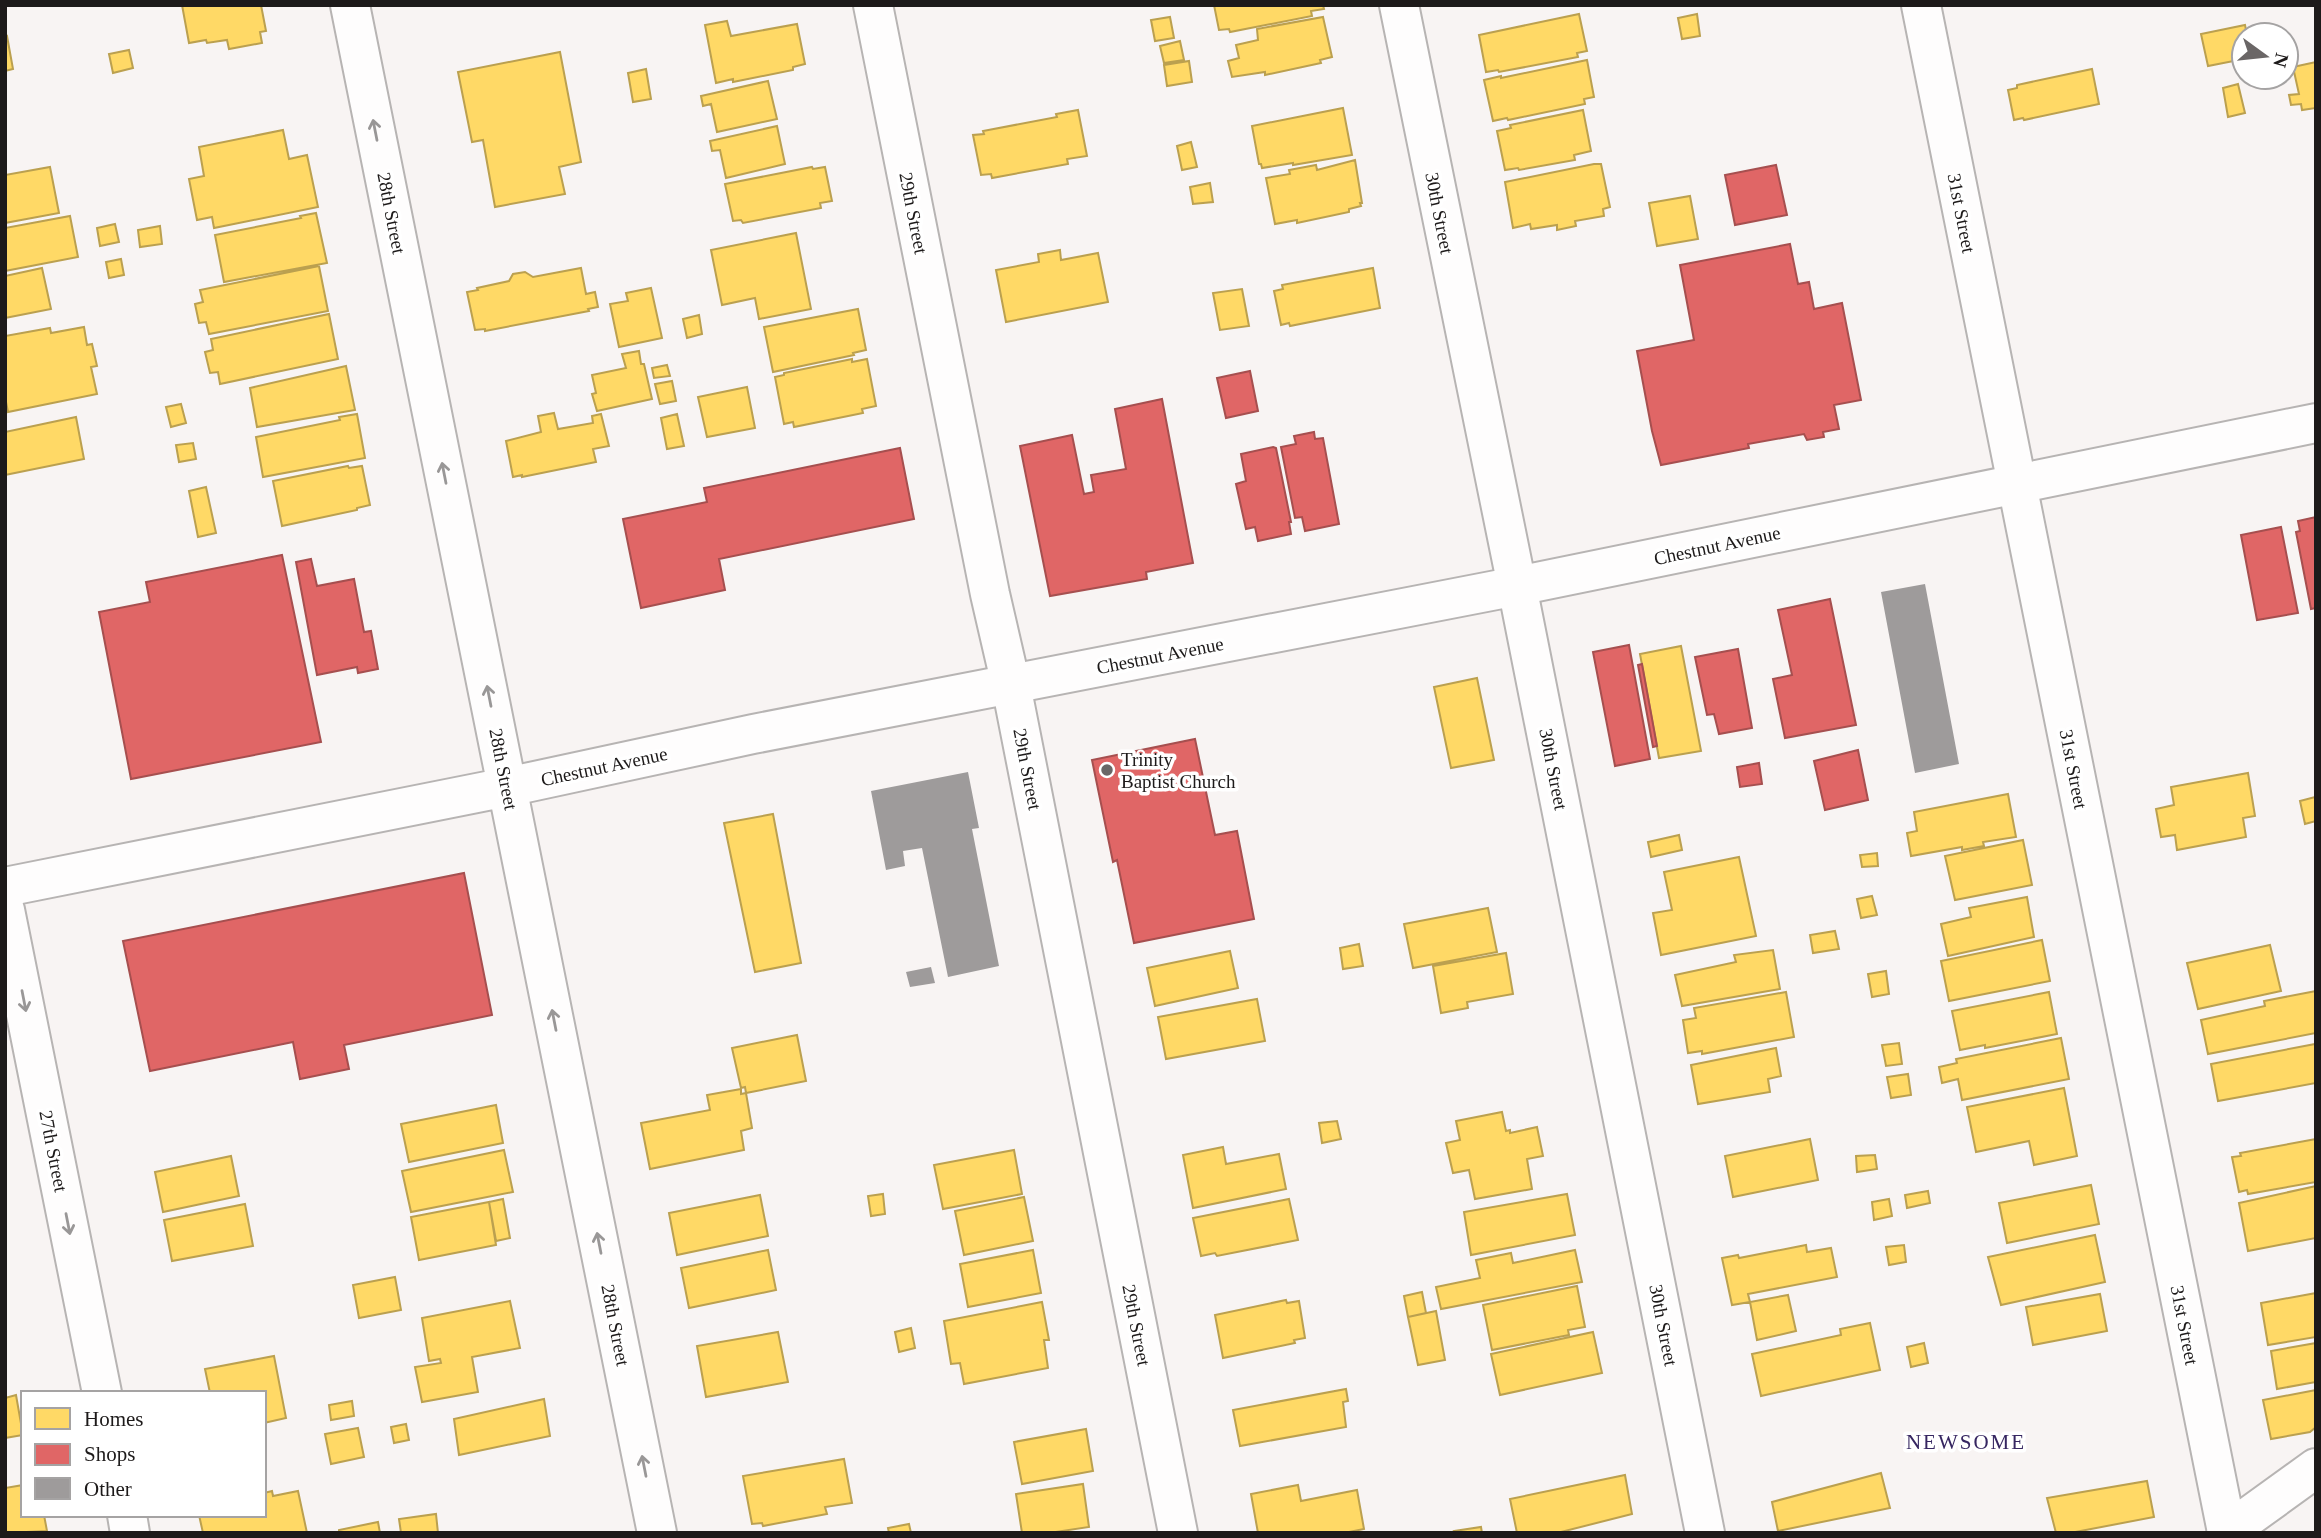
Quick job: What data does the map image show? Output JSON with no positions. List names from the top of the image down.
{
  "streets": {
    "street": [
      "28th Street",
      "29th Street",
      "30th Street",
      "31st Street",
      "Chestnut Avenue",
      "27th Street"
    ]
  },
  "crossings": [
    ["28th Street", "Chestnut Avenue"],
    ["29th Street", "Chestnut Avenue"],
    ["30th Street", "Chestnut Avenue"],
    ["31st Street", "Chestnut Avenue"]
  ],
  "one_way": ["28th Street", "27th Street"],
  "districts": ["NEWSOME"],
  "places": ["Trinity Baptist Church"],
  "legend": ["Homes", "Shops", "Other"],
  "north": "right"
}
